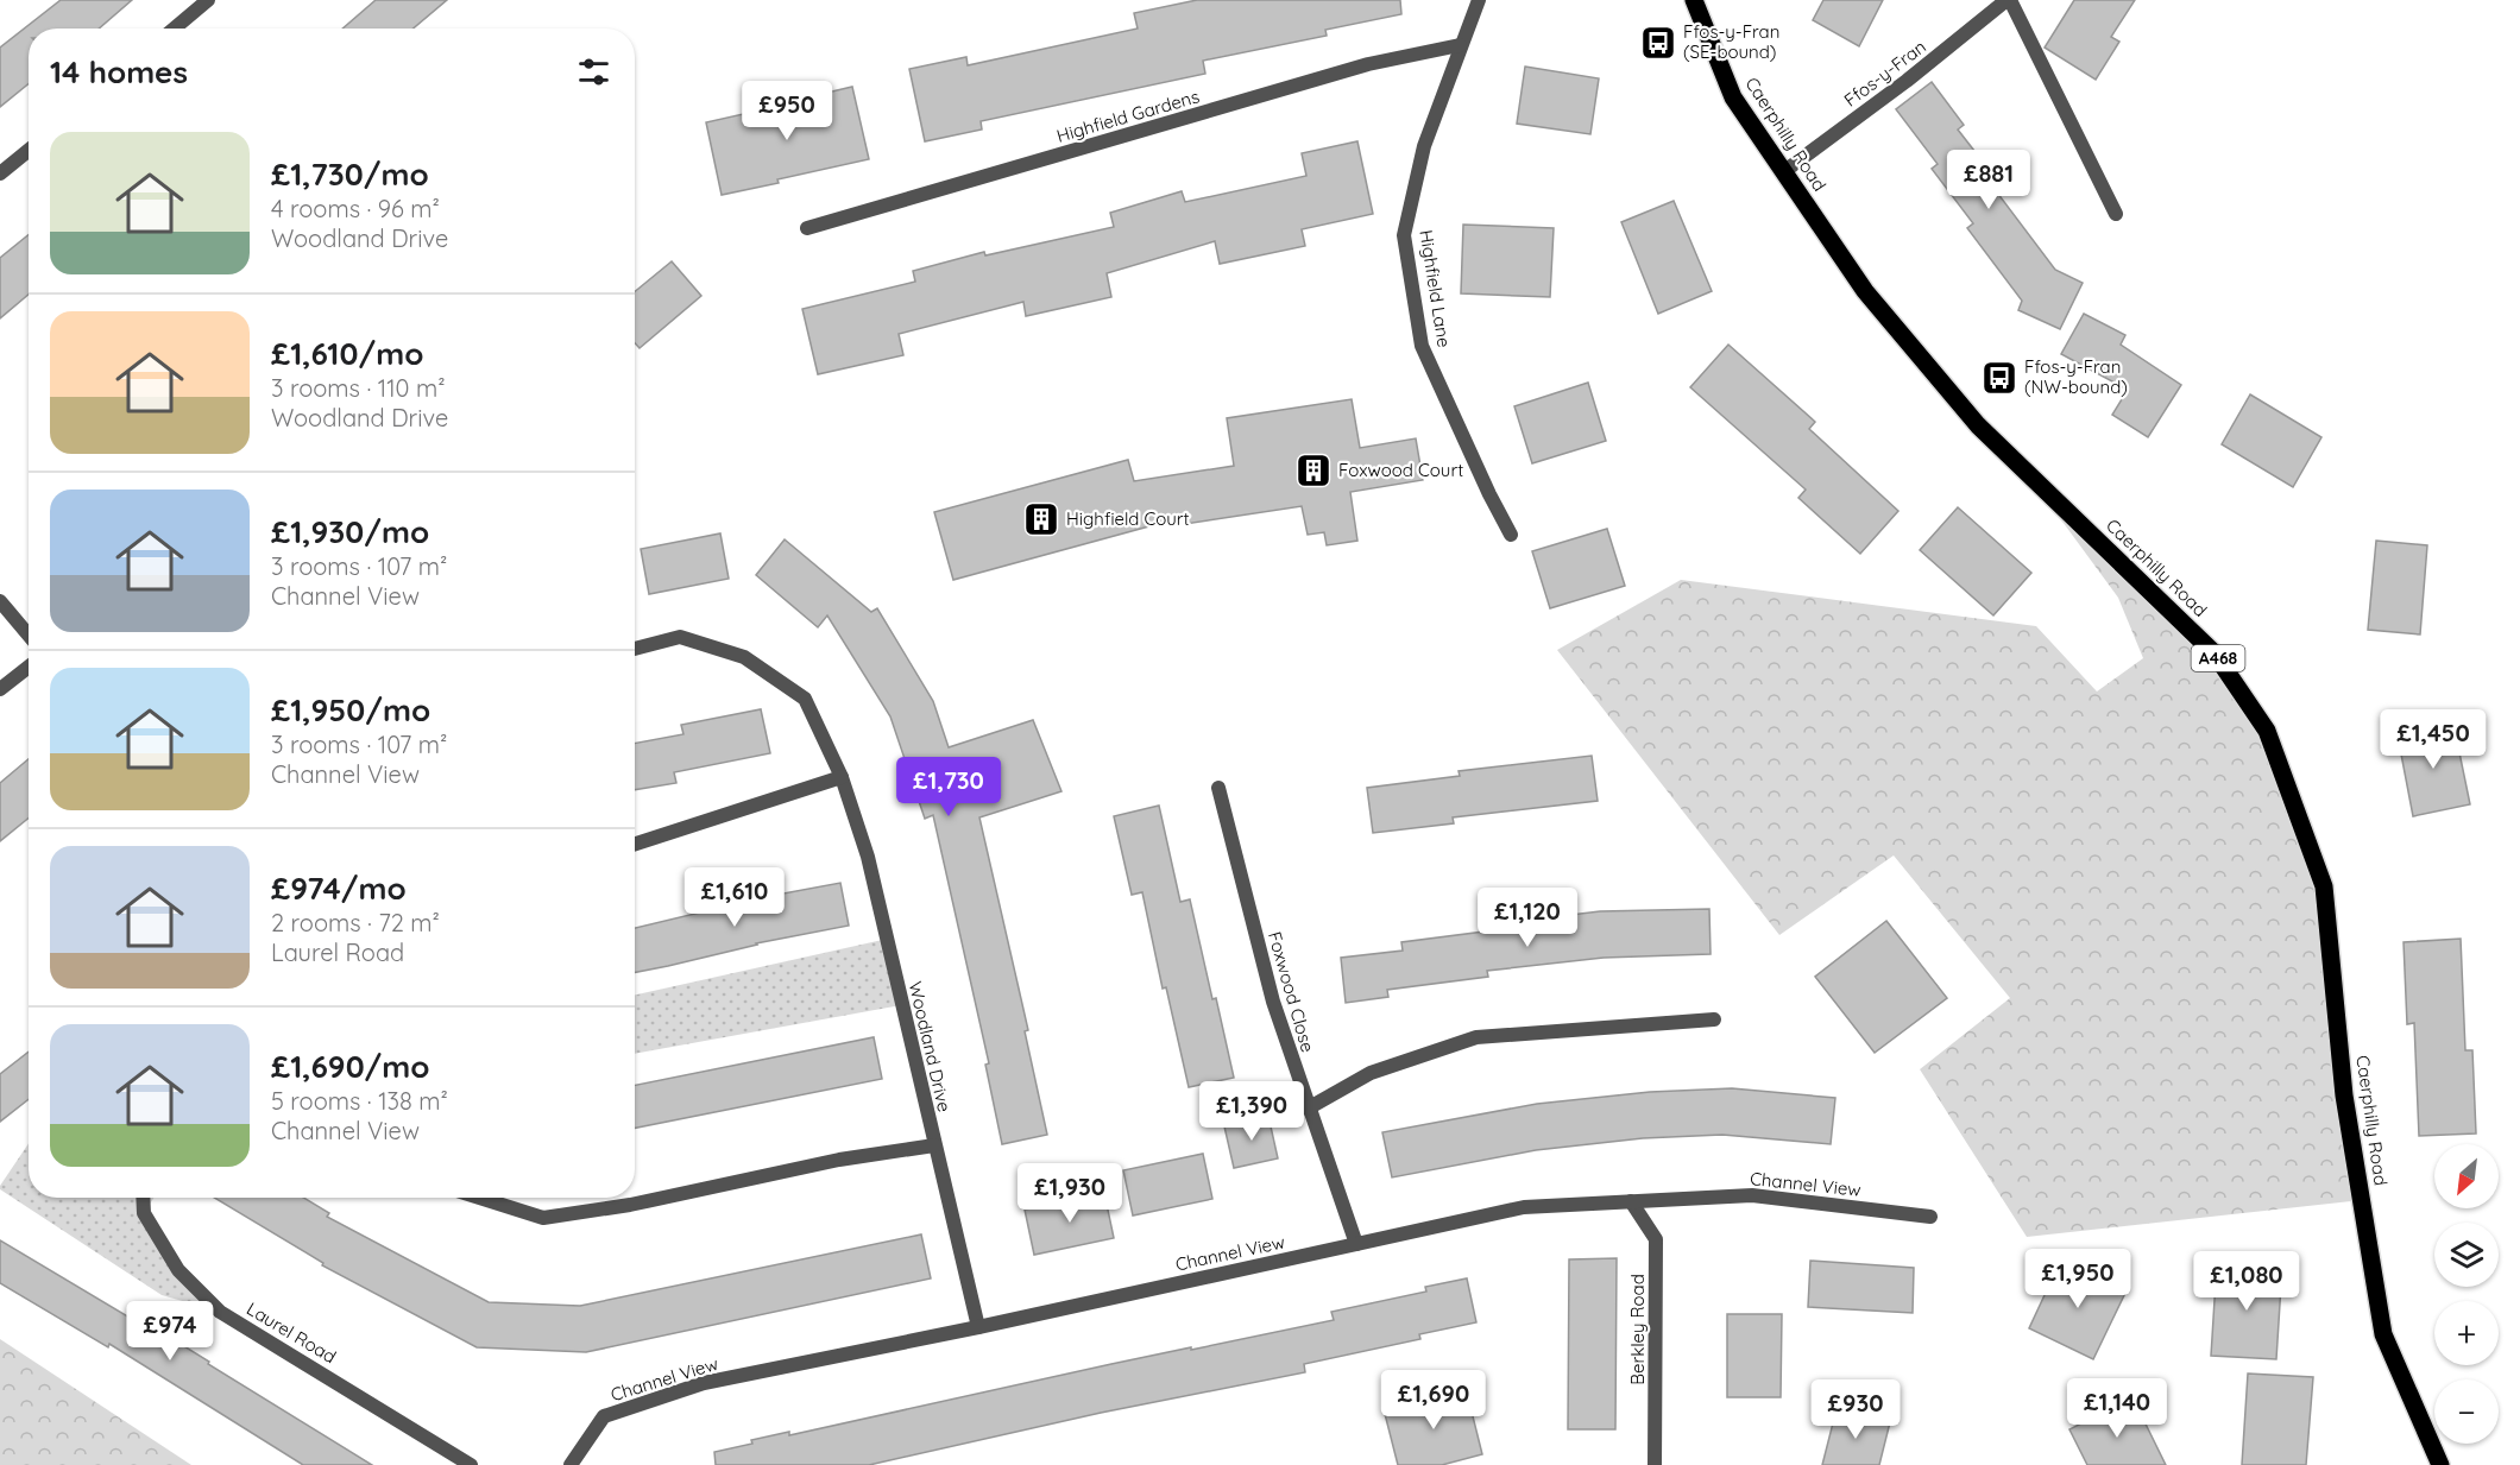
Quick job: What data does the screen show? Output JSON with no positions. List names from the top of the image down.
{
  "streets": {
    "main road": ["Caerphilly Road", "A468"],
    "street": [
      "Ffos-y-Fran",
      "Highfield Gardens",
      "Highfield Lane",
      "Foxwood Close",
      "Woodland Drive",
      "Channel View",
      "Berkley Road",
      "Laurel Road"
    ]
  },
  "crossings": [
    ["Ffos-y-Fran", "Caerphilly Road"],
    ["Highfield Gardens", "Highfield Lane"],
    ["Foxwood Close", "Channel View"],
    ["Woodland Drive", "Channel View"],
    ["Channel View", "Berkley Road"]
  ],
  "places": {
    "bus stop": ["Ffos-y-Fran (SE-bound)", "Ffos-y-Fran (NW-bound)"],
    "building": ["Foxwood Court", "Highfield Court"]
  },
  "north": "bottom left",
  "page": {
    "heading": "14 homes",
    "price": [
      "£950",
      "£881",
      "£1,450",
      "£1,730",
      "£1,610",
      "£1,120",
      "£1,390",
      "£1,930",
      "£1,950",
      "£1,080",
      "£974",
      "£1,690",
      "£1,140",
      "£930"
    ],
    "list": [
      {
        "name": "£1,730/mo",
        "note": "4 rooms · 96 m² · Woodland Drive"
      },
      {
        "name": "£1,610/mo",
        "note": "3 rooms · 110 m² · Woodland Drive"
      },
      {
        "name": "£1,930/mo",
        "note": "3 rooms · 107 m² · Channel View"
      },
      {
        "name": "£1,950/mo",
        "note": "3 rooms · 107 m² · Channel View"
      },
      {
        "name": "£974/mo",
        "note": "2 rooms · 72 m² · Laurel Road"
      },
      {
        "name": "£1,690/mo",
        "note": "5 rooms · 138 m² · Channel View"
      }
    ],
    "map_buttons": ["+", "−"]
  }
}
